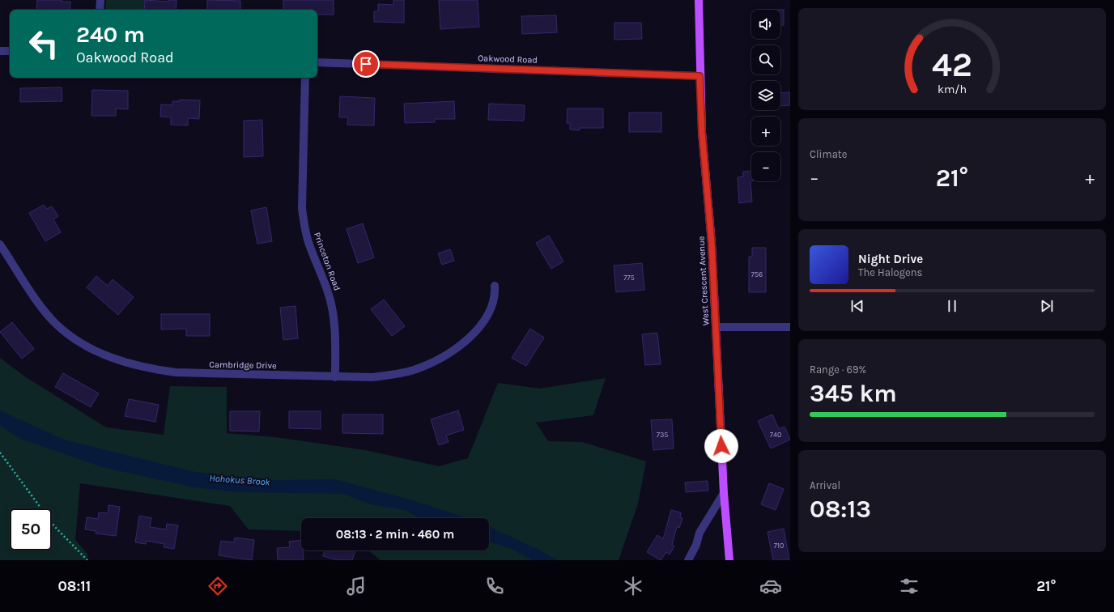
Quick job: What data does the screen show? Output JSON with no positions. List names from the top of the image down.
{
  "streets": {
    "main road": ["West Crescent Avenue"],
    "street": ["Oakwood Road", "Princeton Road", "Cambridge Drive"]
  },
  "crossings": [
    ["Oakwood Road", "West Crescent Avenue"],
    ["Princeton Road", "Cambridge Drive"]
  ],
  "water": ["Hohokus Brook"],
  "house_numbers": [
    "756",
    "775",
    "735",
    "740",
    "710"
  ],
  "page": {
    "map_buttons": ["+", "−"],
    "turn": ["240 m", "Oakwood Road"],
    "tile": [
      "Climate",
      ["Range · 69%", "345 km"],
      ["Arrival", "08:13"]
    ],
    "heat": ["−", "21°", "+"],
    "song": ["Night Drive", "The Halogens"],
    "limit": "50",
    "trip": "08:13 · 2 min · 460 m",
    "tabs": ["08:11", "21°"],
    "gauge": ["42", "km/h"]
  }
}
